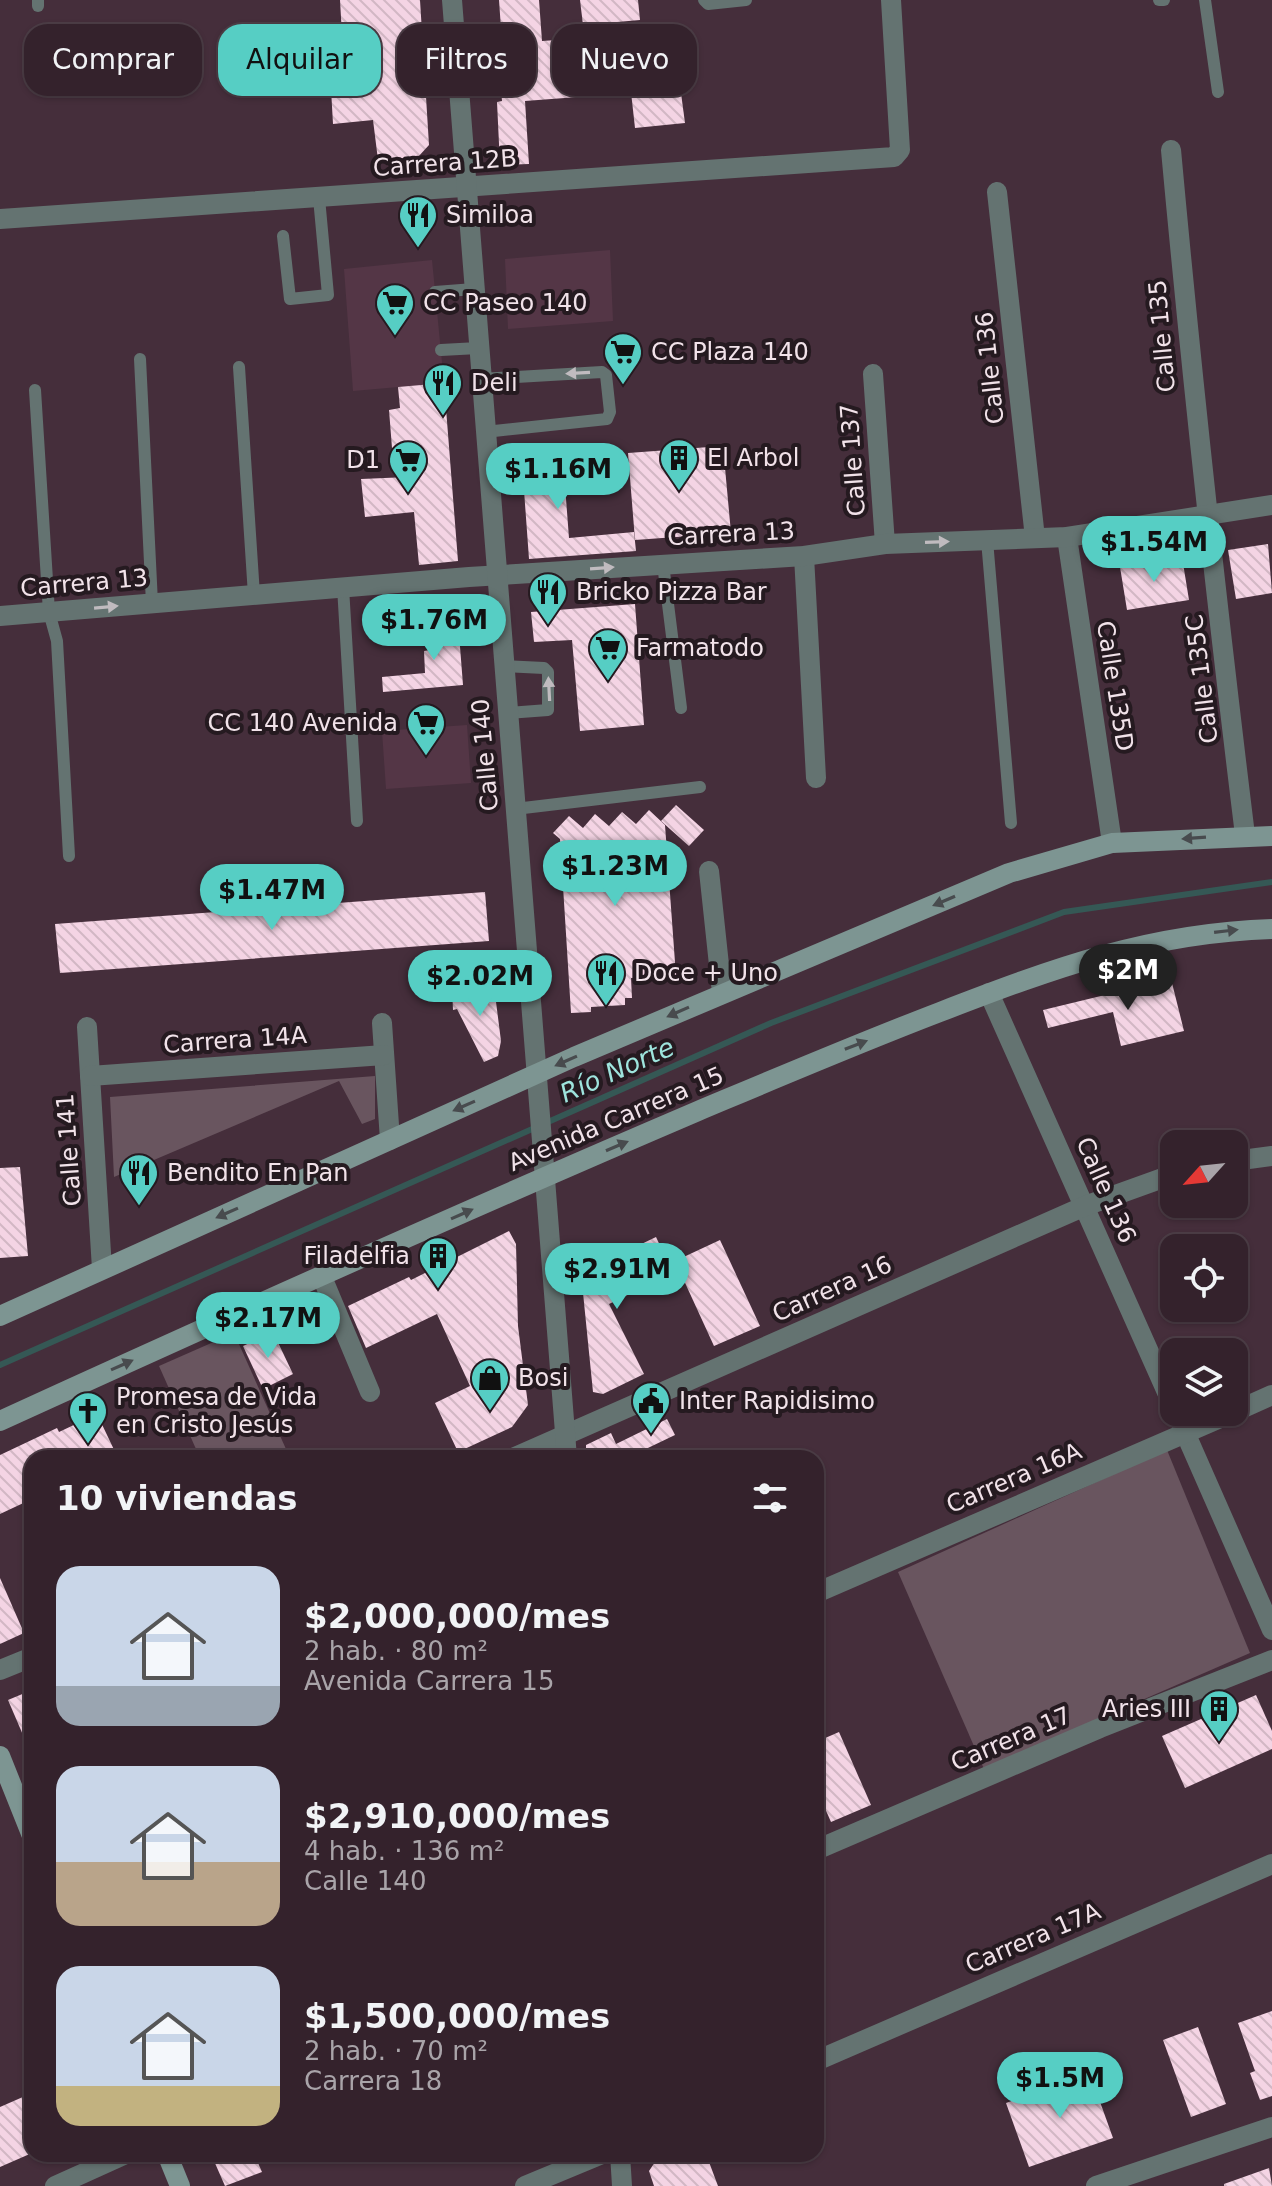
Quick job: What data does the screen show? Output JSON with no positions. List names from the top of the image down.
{
  "streets": {
    "main road": ["Avenida Carrera 15"],
    "street": [
      "Carrera 12B",
      "Calle 135",
      "Calle 136",
      "Calle 137",
      "Carrera 13",
      "Calle 135C",
      "Calle 135D",
      "Calle 140",
      "Carrera 14A",
      "Calle 141",
      "Carrera 16",
      "Carrera 16A",
      "Carrera 17",
      "Carrera 17A"
    ]
  },
  "crossings": [
    ["Carrera 12B", "Calle 140"],
    ["Calle 135", "Carrera 13"],
    ["Calle 135", "Calle 135C"],
    ["Calle 136", "Carrera 13"],
    ["Calle 136", "Avenida Carrera 15"],
    ["Calle 136", "Carrera 16"],
    ["Calle 136", "Carrera 16A"],
    ["Calle 137", "Carrera 13"],
    ["Carrera 13", "Calle 135C"],
    ["Carrera 13", "Calle 135D"],
    ["Carrera 13", "Calle 140"],
    ["Calle 140", "Avenida Carrera 15"],
    ["Calle 140", "Carrera 16"],
    ["Carrera 14A", "Calle 141"]
  ],
  "water": ["Río Norte"],
  "places": {
    "restaurant": [
      "Similoa",
      "Deli",
      "Bricko Pizza Bar",
      "Doce + Uno",
      "Bendito En Pan"
    ],
    "supermarket": [
      "CC Paseo 140",
      "CC Plaza 140",
      "D1",
      "Farmatodo",
      "CC 140 Avenida"
    ],
    "building": ["El Arbol", "Filadelfia", "Aries III"],
    "shop": ["Bosi"],
    "public building": ["Inter Rapidisimo"],
    "church": ["Promesa de Vida en Cristo Jesús"]
  },
  "north": "bottom left",
  "page": {
    "chip": [
      "Comprar",
      "Alquilar",
      "Filtros",
      "Nuevo"
    ],
    "price": [
      "$1.16M",
      "$1.54M",
      "$1.76M",
      "$1.23M",
      "$1.47M",
      "$2M",
      "$2.02M",
      "$2.91M",
      "$2.17M",
      "$1.5M"
    ],
    "heading": "10 viviendas",
    "list": [
      {
        "name": "$2,000,000/mes",
        "note": "2 hab. · 80 m² · Avenida Carrera 15"
      },
      {
        "name": "$2,910,000/mes",
        "note": "4 hab. · 136 m² · Calle 140"
      },
      {
        "name": "$1,500,000/mes",
        "note": "2 hab. · 70 m² · Carrera 18"
      }
    ]
  }
}
